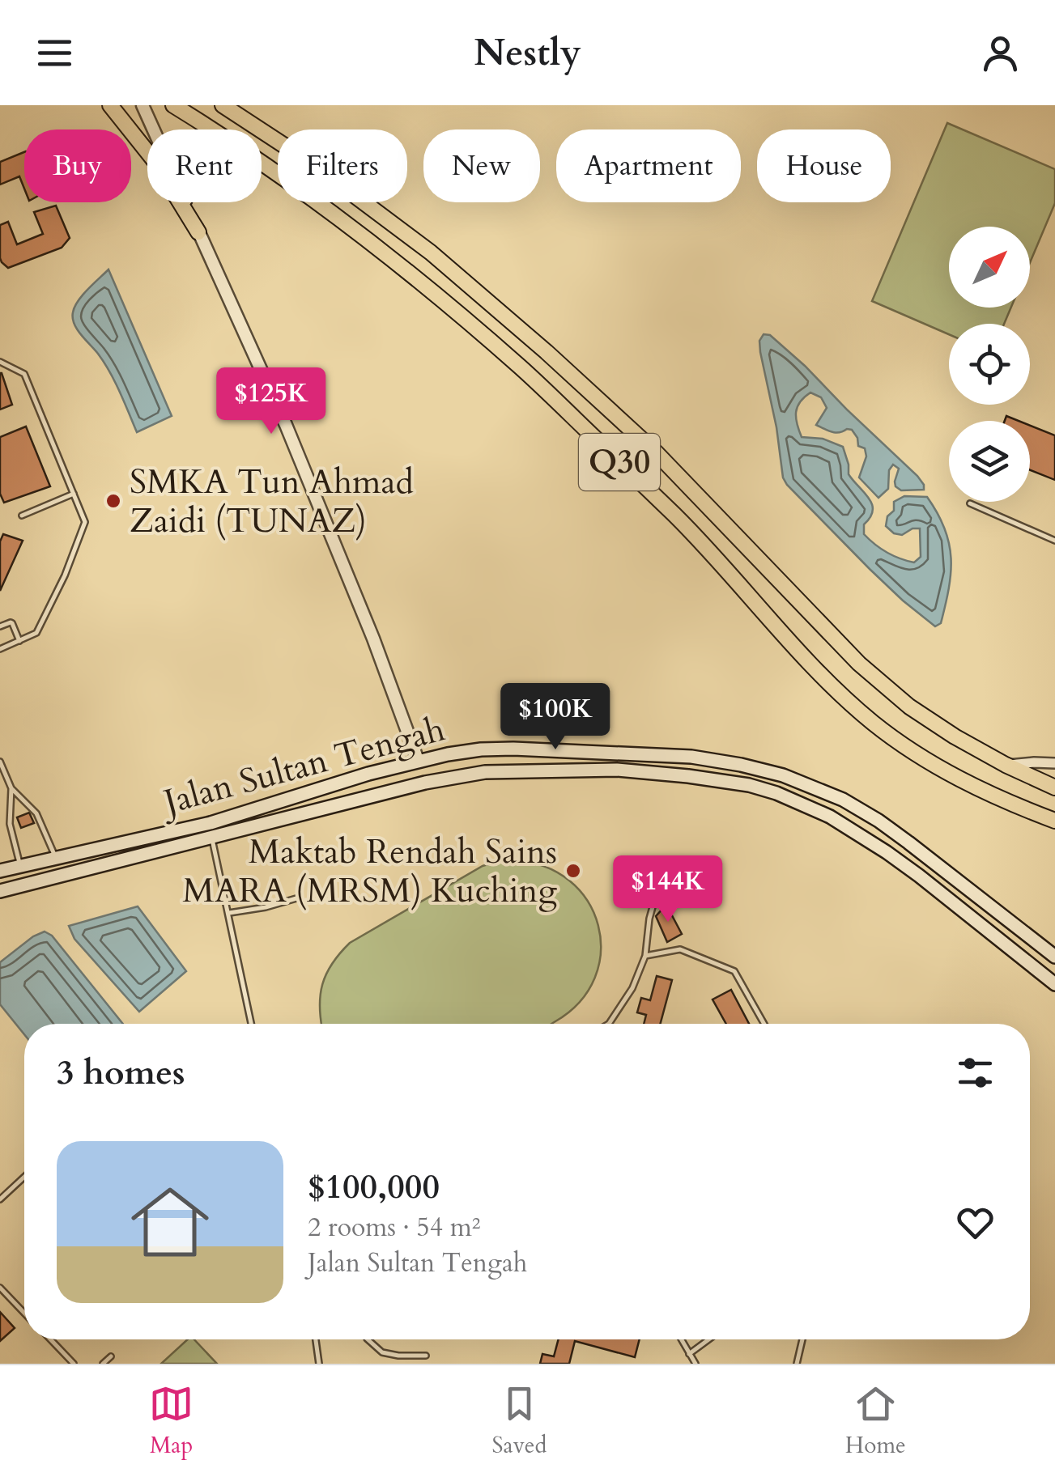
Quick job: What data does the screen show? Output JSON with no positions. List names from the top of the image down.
{
  "streets": {
    "main road": ["Q30", "Jalan Sultan Tengah"]
  },
  "places": ["SMKA Tun Ahmad Zaidi (TUNAZ)", "Maktab Rendah Sains MARA (MRSM) Kuching"],
  "north": "top right",
  "page": {
    "header": "Nestly",
    "chip": [
      "Buy",
      "Rent",
      "Filters",
      "New",
      "Apartment",
      "House"
    ],
    "price": ["$125K", "$100K", "$144K"],
    "heading": "3 homes",
    "list": [
      {
        "name": "$100,000",
        "note": "2 rooms · 54 m² · Jalan Sultan Tengah"
      }
    ],
    "tabs": ["Map", "Saved", "Home"]
  }
}
